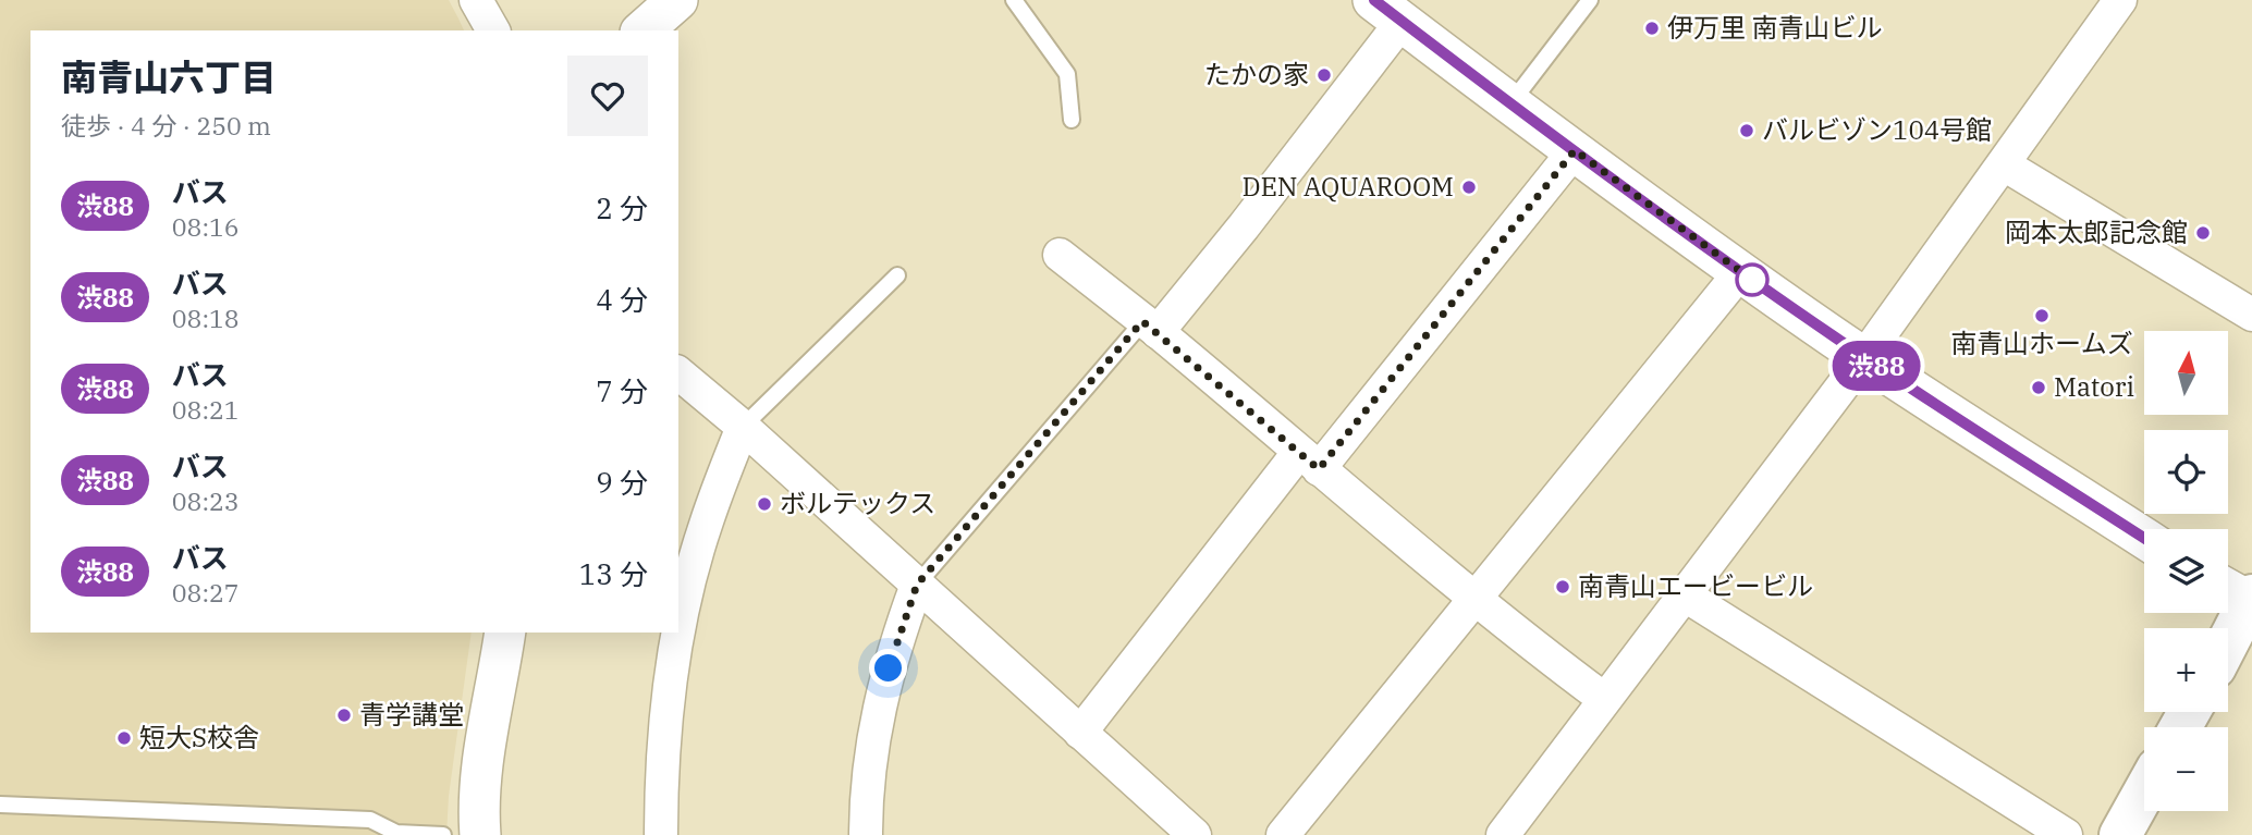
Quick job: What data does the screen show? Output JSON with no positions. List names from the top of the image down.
{
  "places": [
    "伊万里 南青山ビル",
    "たかの家",
    "バルビゾン104号館",
    "DEN AQUAROOM",
    "岡本太郎記念館",
    "南青山ホームズ",
    "Matori",
    "ボルテックス",
    "南青山エービービル",
    "青学講堂",
    "短大S校舎"
  ],
  "lines": ["bus line 渋88"],
  "north": "top",
  "page": {
    "on_map": "渋88",
    "heading": ["南青山六丁目", "徒歩 · 4 分 · 250 m"],
    "list": [
      {
        "mark": "渋88",
        "name": "バス",
        "note": "08:16",
        "value": "2 分"
      },
      {
        "mark": "渋88",
        "name": "バス",
        "note": "08:18",
        "value": "4 分"
      },
      {
        "mark": "渋88",
        "name": "バス",
        "note": "08:21",
        "value": "7 分"
      },
      {
        "mark": "渋88",
        "name": "バス",
        "note": "08:23",
        "value": "9 分"
      },
      {
        "mark": "渋88",
        "name": "バス",
        "note": "08:27",
        "value": "13 分"
      }
    ],
    "map_buttons": ["+", "−"]
  }
}
